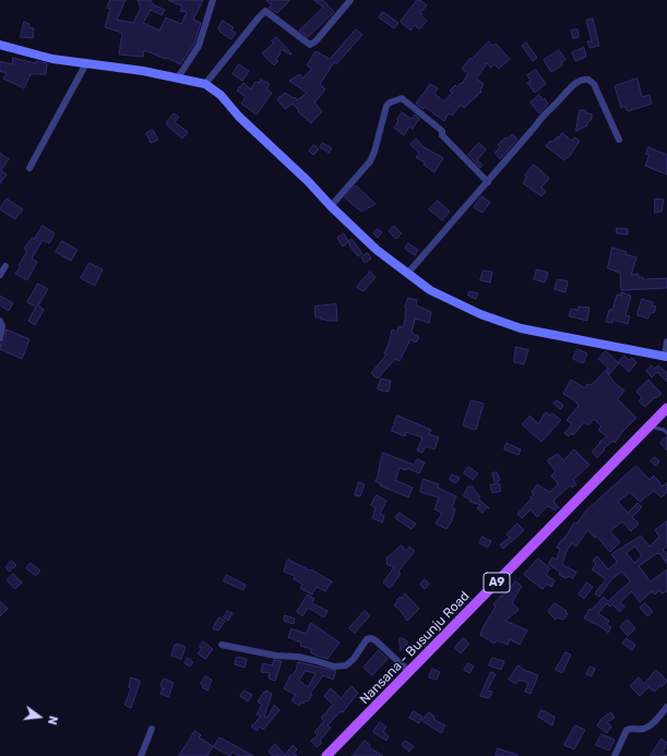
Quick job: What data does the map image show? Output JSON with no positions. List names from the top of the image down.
{
  "streets": {
    "main road": ["A9", "Nansana - Busunju Road"]
  },
  "north": "right"
}
